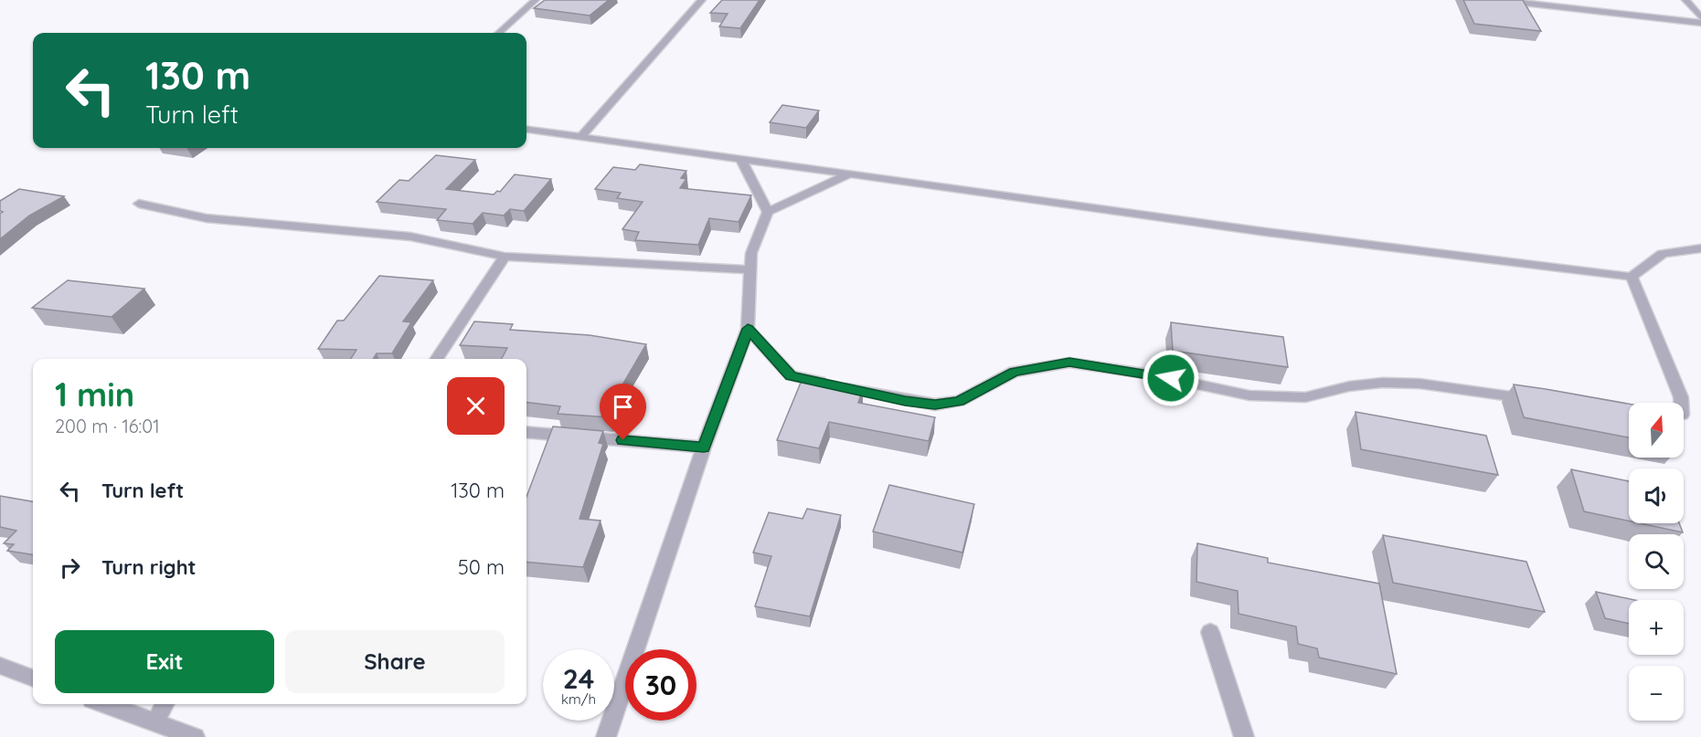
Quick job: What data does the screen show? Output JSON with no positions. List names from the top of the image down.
{
  "north": "top",
  "page": {
    "turn": ["130 m", "Turn left"],
    "heading": ["1 min", "200 m · 16:01"],
    "map_buttons": ["+", "−"],
    "list": [
      {
        "name": "Turn left",
        "value": "130 m"
      },
      {
        "name": "Turn right",
        "value": "50 m"
      }
    ],
    "buttons": ["Exit", "Share"],
    "speed": "24 km/h",
    "limit": "30"
  }
}
